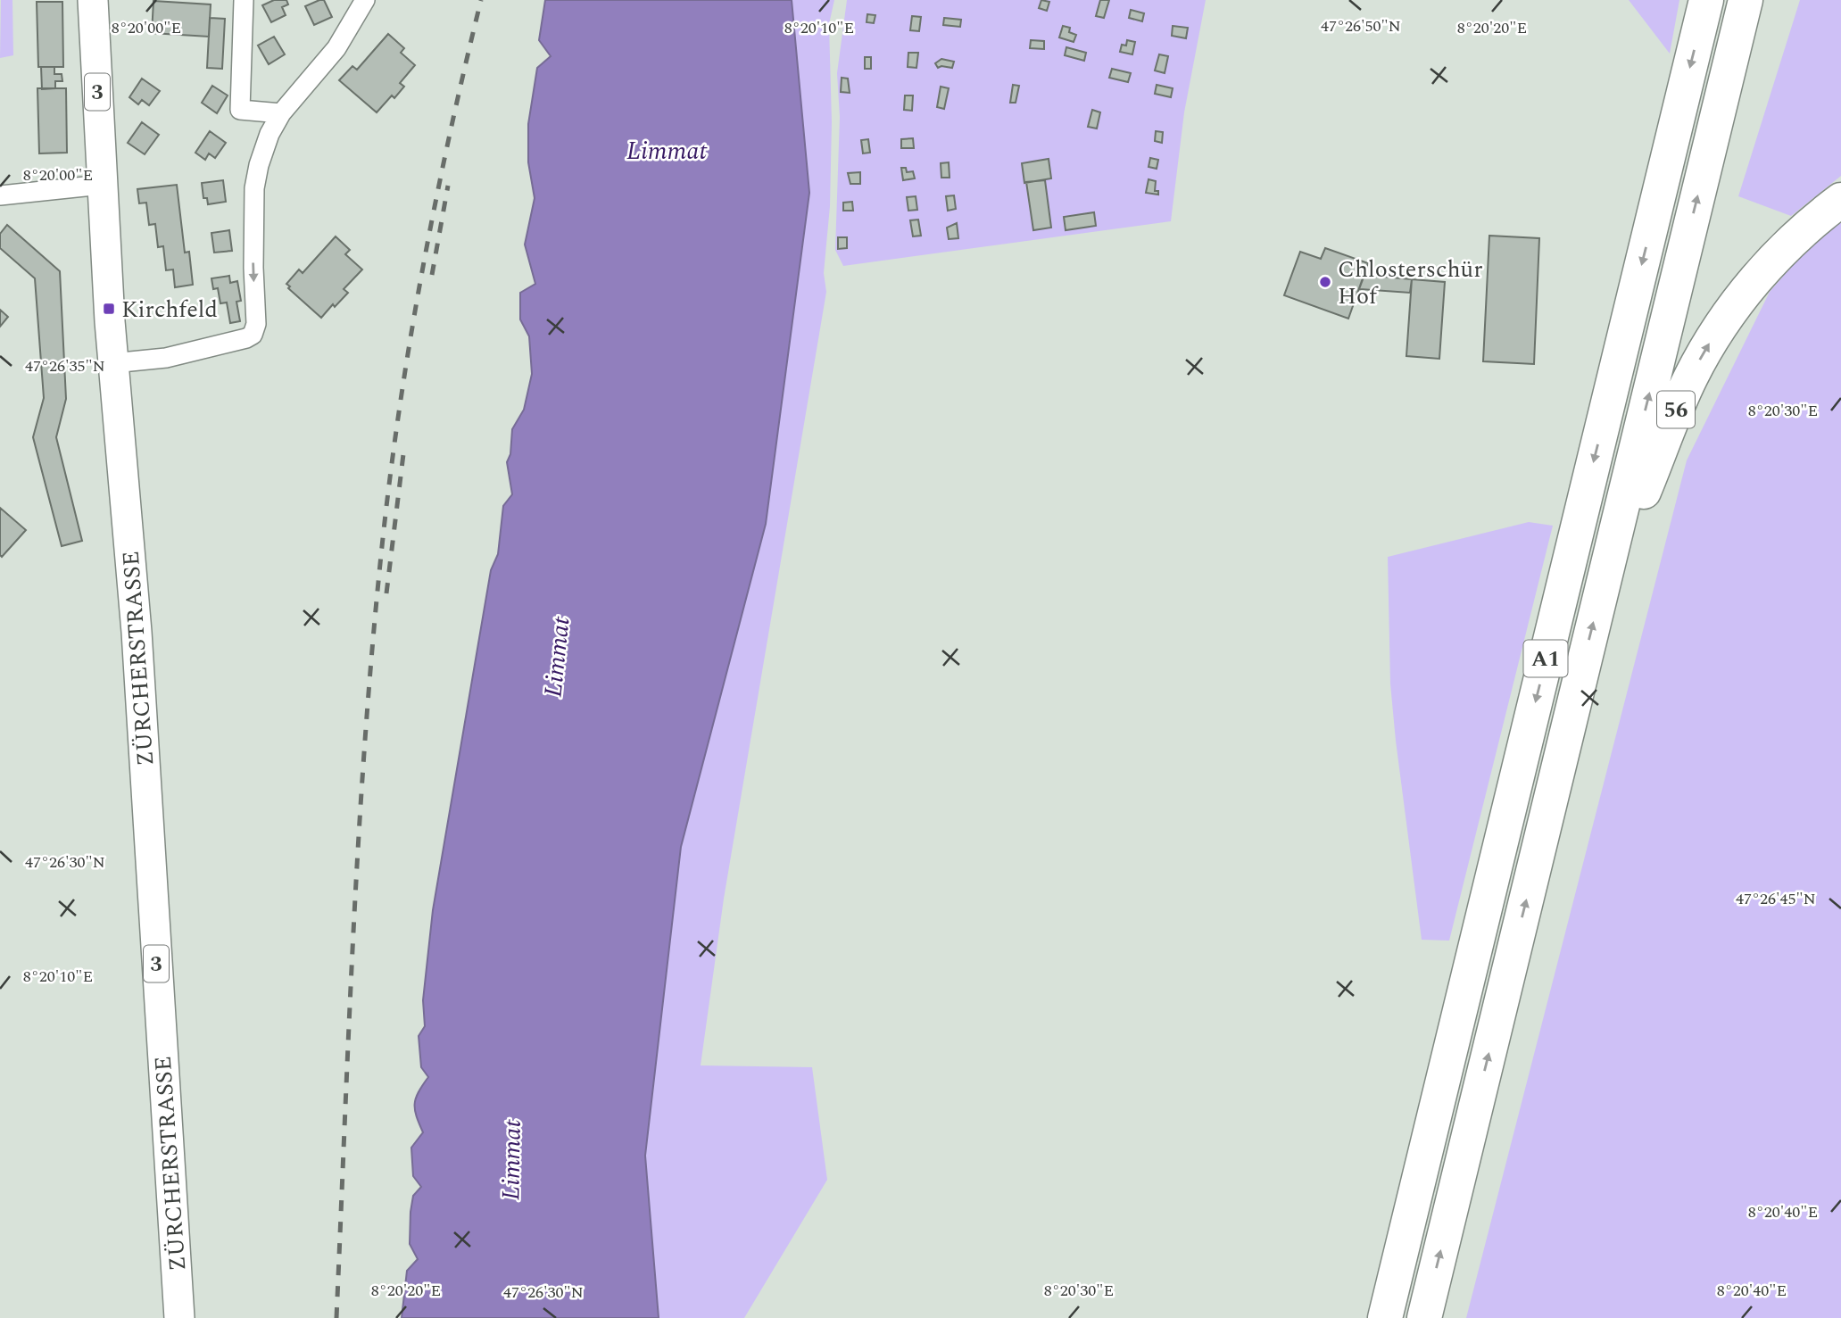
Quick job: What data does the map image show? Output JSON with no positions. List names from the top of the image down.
{
  "streets": {
    "highway": ["56", "A1"],
    "main road": ["3", "ZÜRCHERSTRASSE"]
  },
  "crossings": [
    ["56", "A1"]
  ],
  "water": ["Limmat"],
  "places": {
    "other": ["Chlosterschür Hof"],
    "transit": ["Kirchfeld"]
  },
  "coordinates": [
    "47°26'50\"N",
    "8°20'00\"E",
    "8°20'10\"E",
    "8°20'20\"E",
    "47°26'35\"N",
    "8°20'30\"E",
    "47°26'30\"N",
    "47°26'45\"N",
    "8°20'40\"E"
  ]
}
